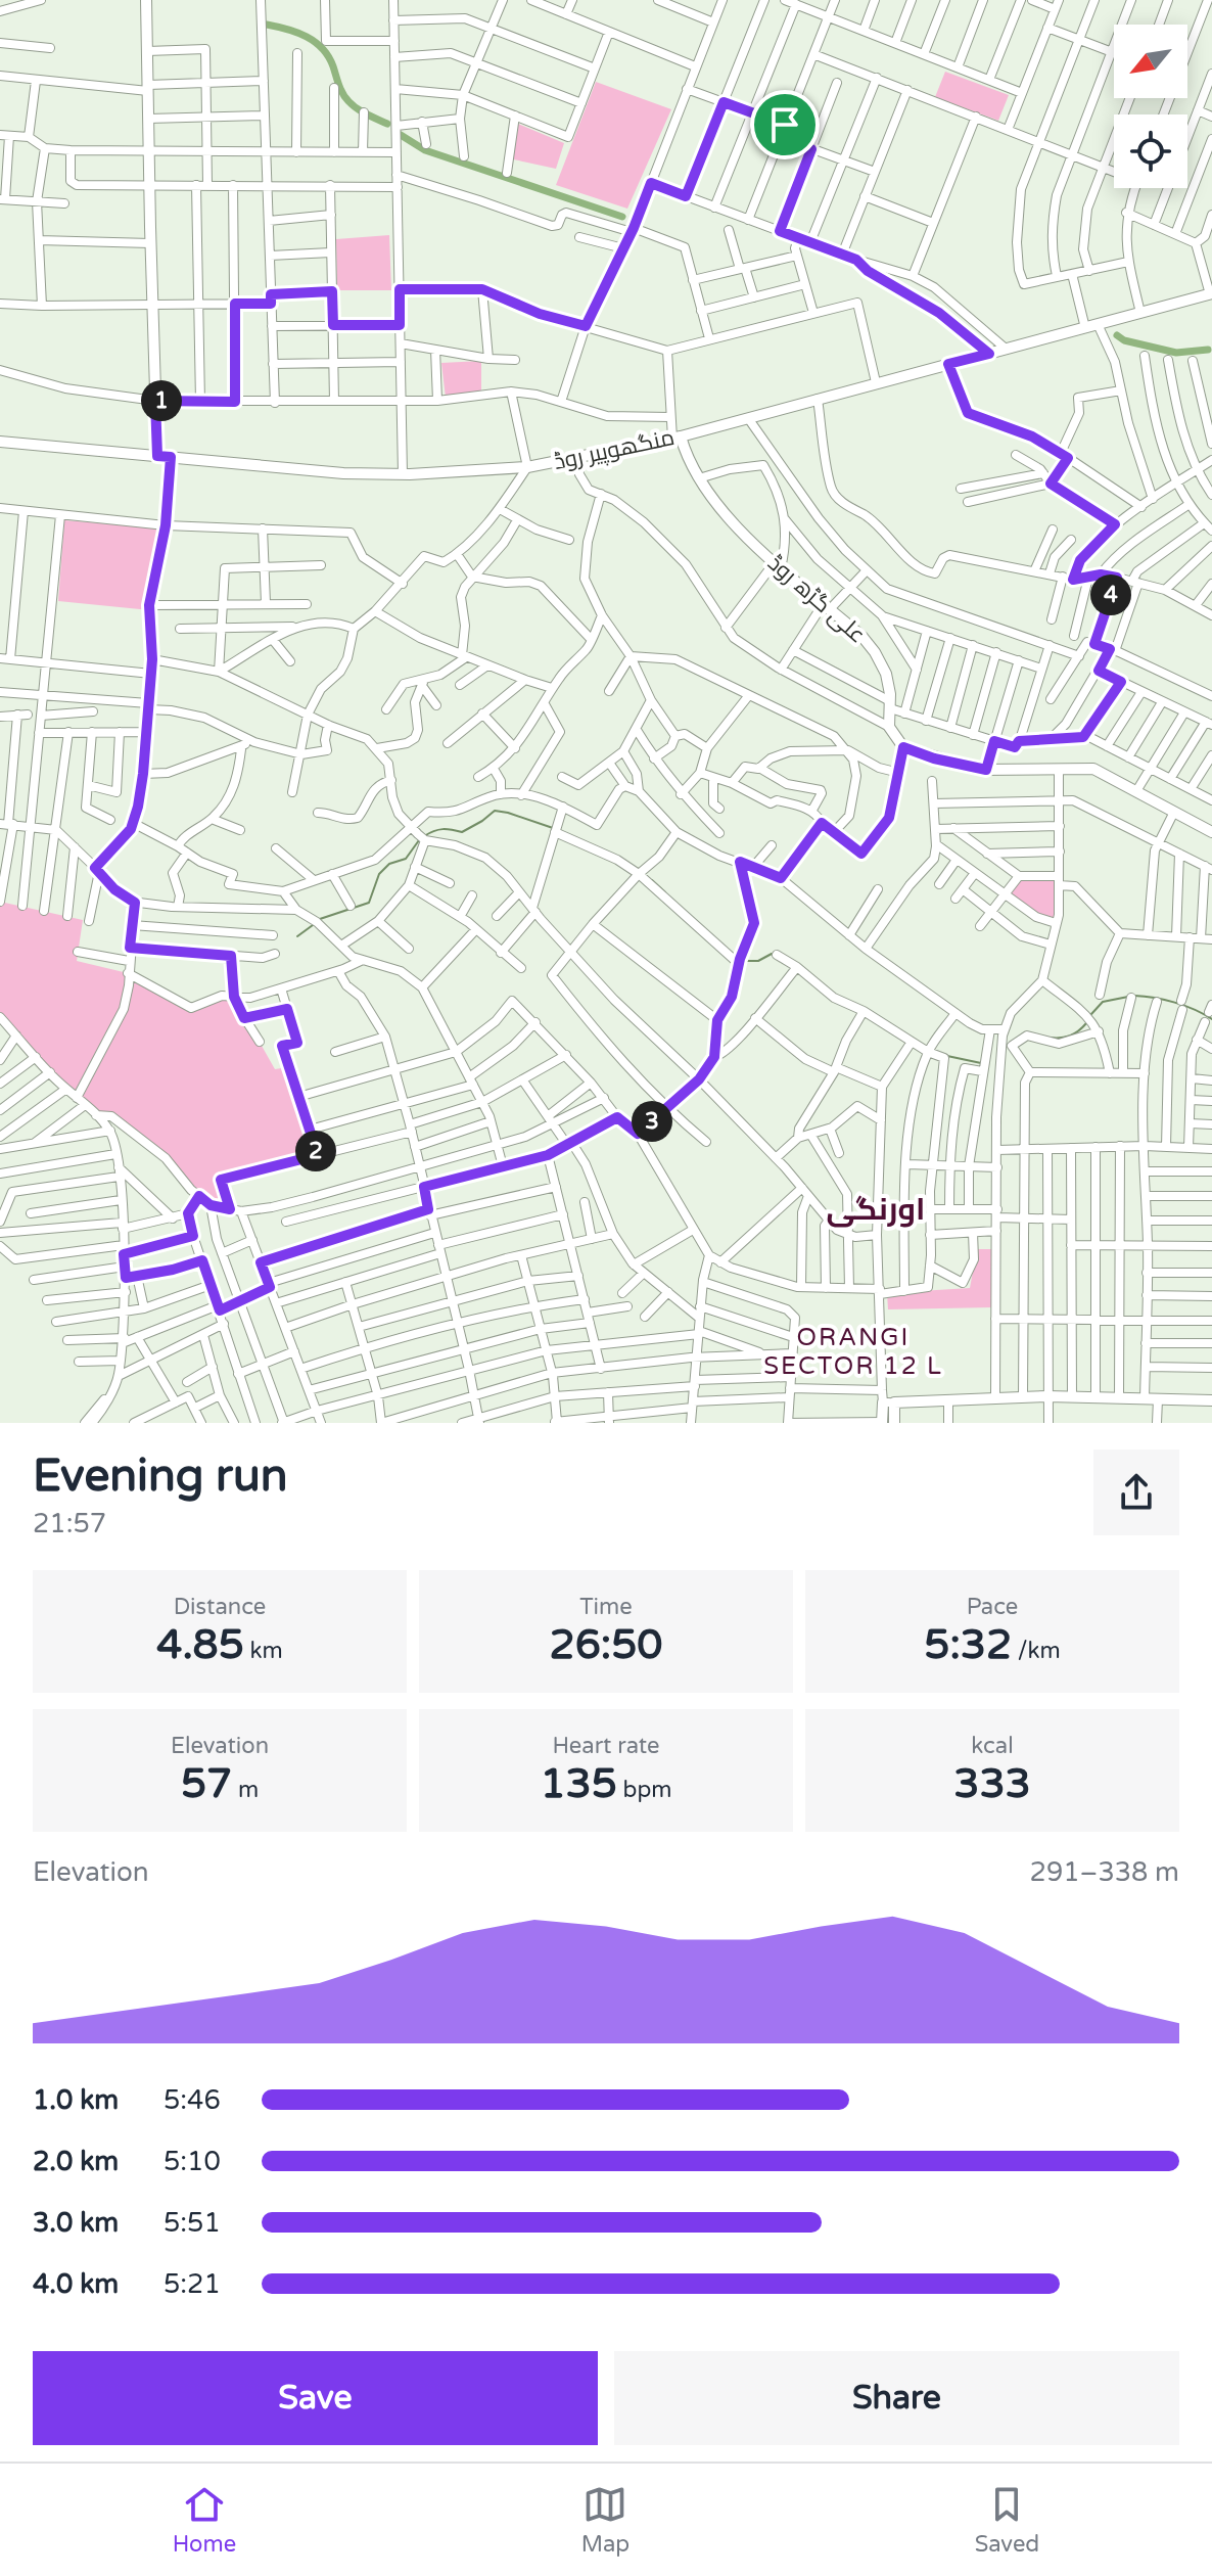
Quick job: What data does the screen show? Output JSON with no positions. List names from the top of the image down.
{
  "streets": {
    "main road": ["منگھوپیر روڈ", "علی گڑھ روڈ"]
  },
  "crossings": [
    ["منگھوپیر روڈ", "علی گڑھ روڈ"]
  ],
  "districts": ["اورنگی", "ORANGI SECTOR 12 L"],
  "north": "bottom left",
  "page": {
    "pins": [
      "1",
      "4",
      "3",
      "2"
    ],
    "heading": ["Evening run", "21:57"],
    "stats": [
      ["Distance", "4.85 km"],
      ["Time", "26:50"],
      ["Pace", "5:32 /km"],
      ["Elevation", "57 m"],
      ["Heart rate", "135 bpm"],
      ["kcal", "333"]
    ],
    "chart": ["Elevation", "291–338 m"],
    "list": [
      {
        "name": "1.0 km",
        "note": "5:46"
      },
      {
        "name": "2.0 km",
        "note": "5:10"
      },
      {
        "name": "3.0 km",
        "note": "5:51"
      },
      {
        "name": "4.0 km",
        "note": "5:21"
      }
    ],
    "buttons": ["Save", "Share"],
    "tabs": ["Home", "Map", "Saved"]
  }
}
